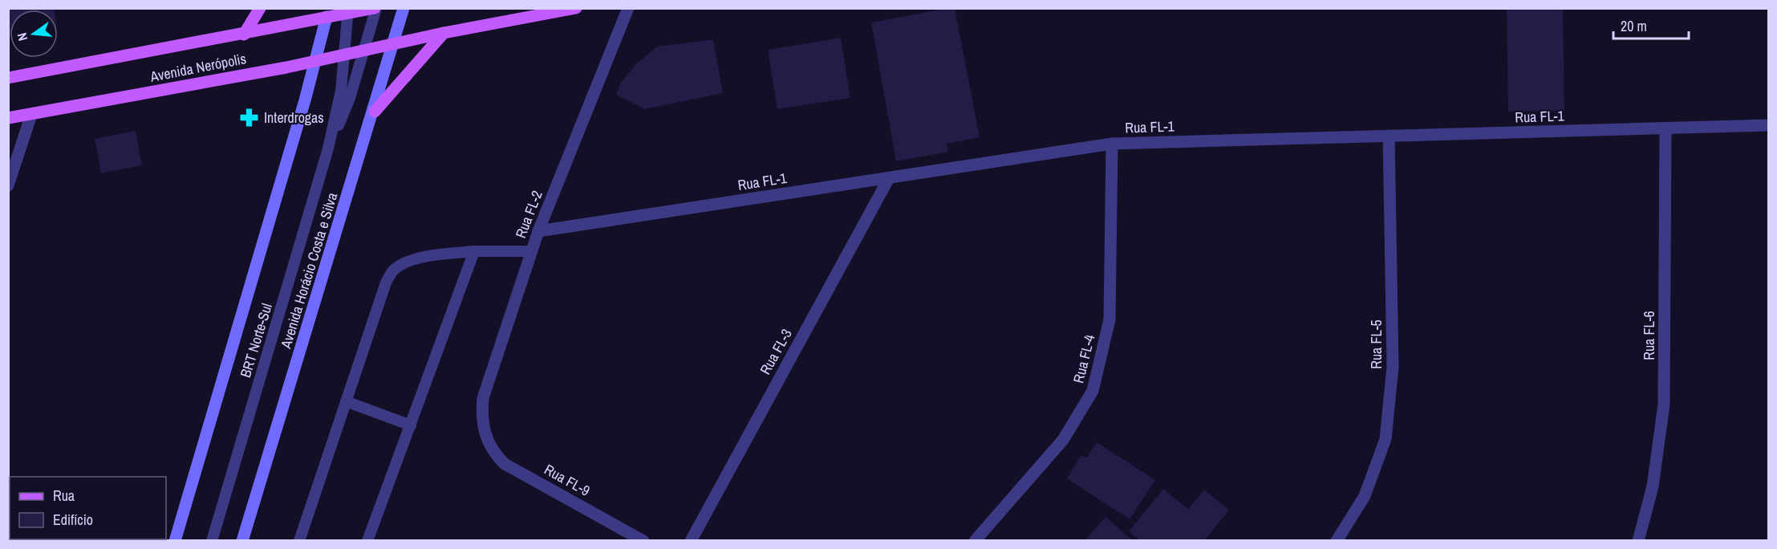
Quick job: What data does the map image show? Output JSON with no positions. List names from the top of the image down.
{
  "streets": {
    "main road": ["Avenida Nerópolis", "Avenida Horácio Costa e Silva"],
    "street": [
      "Rua FL-1",
      "Rua FL-2",
      "Rua FL-6",
      "Rua FL-5",
      "Rua FL-3",
      "Rua FL-4",
      "Rua FL-9"
    ],
    "lane": ["BRT Norte-Sul"]
  },
  "crossings": [
    ["Avenida Nerópolis", "Avenida Horácio Costa e Silva"],
    ["Rua FL-1", "Rua FL-2"],
    ["Rua FL-1", "Rua FL-6"],
    ["Rua FL-1", "Rua FL-5"],
    ["Rua FL-1", "Rua FL-3"],
    ["Rua FL-1", "Rua FL-4"],
    ["Rua FL-2", "Rua FL-9"]
  ],
  "places": {
    "pharmacy": ["Interdrogas"]
  },
  "legend": ["Rua", "Edifício"],
  "scale_bar": "20 m",
  "north": "left"
}
